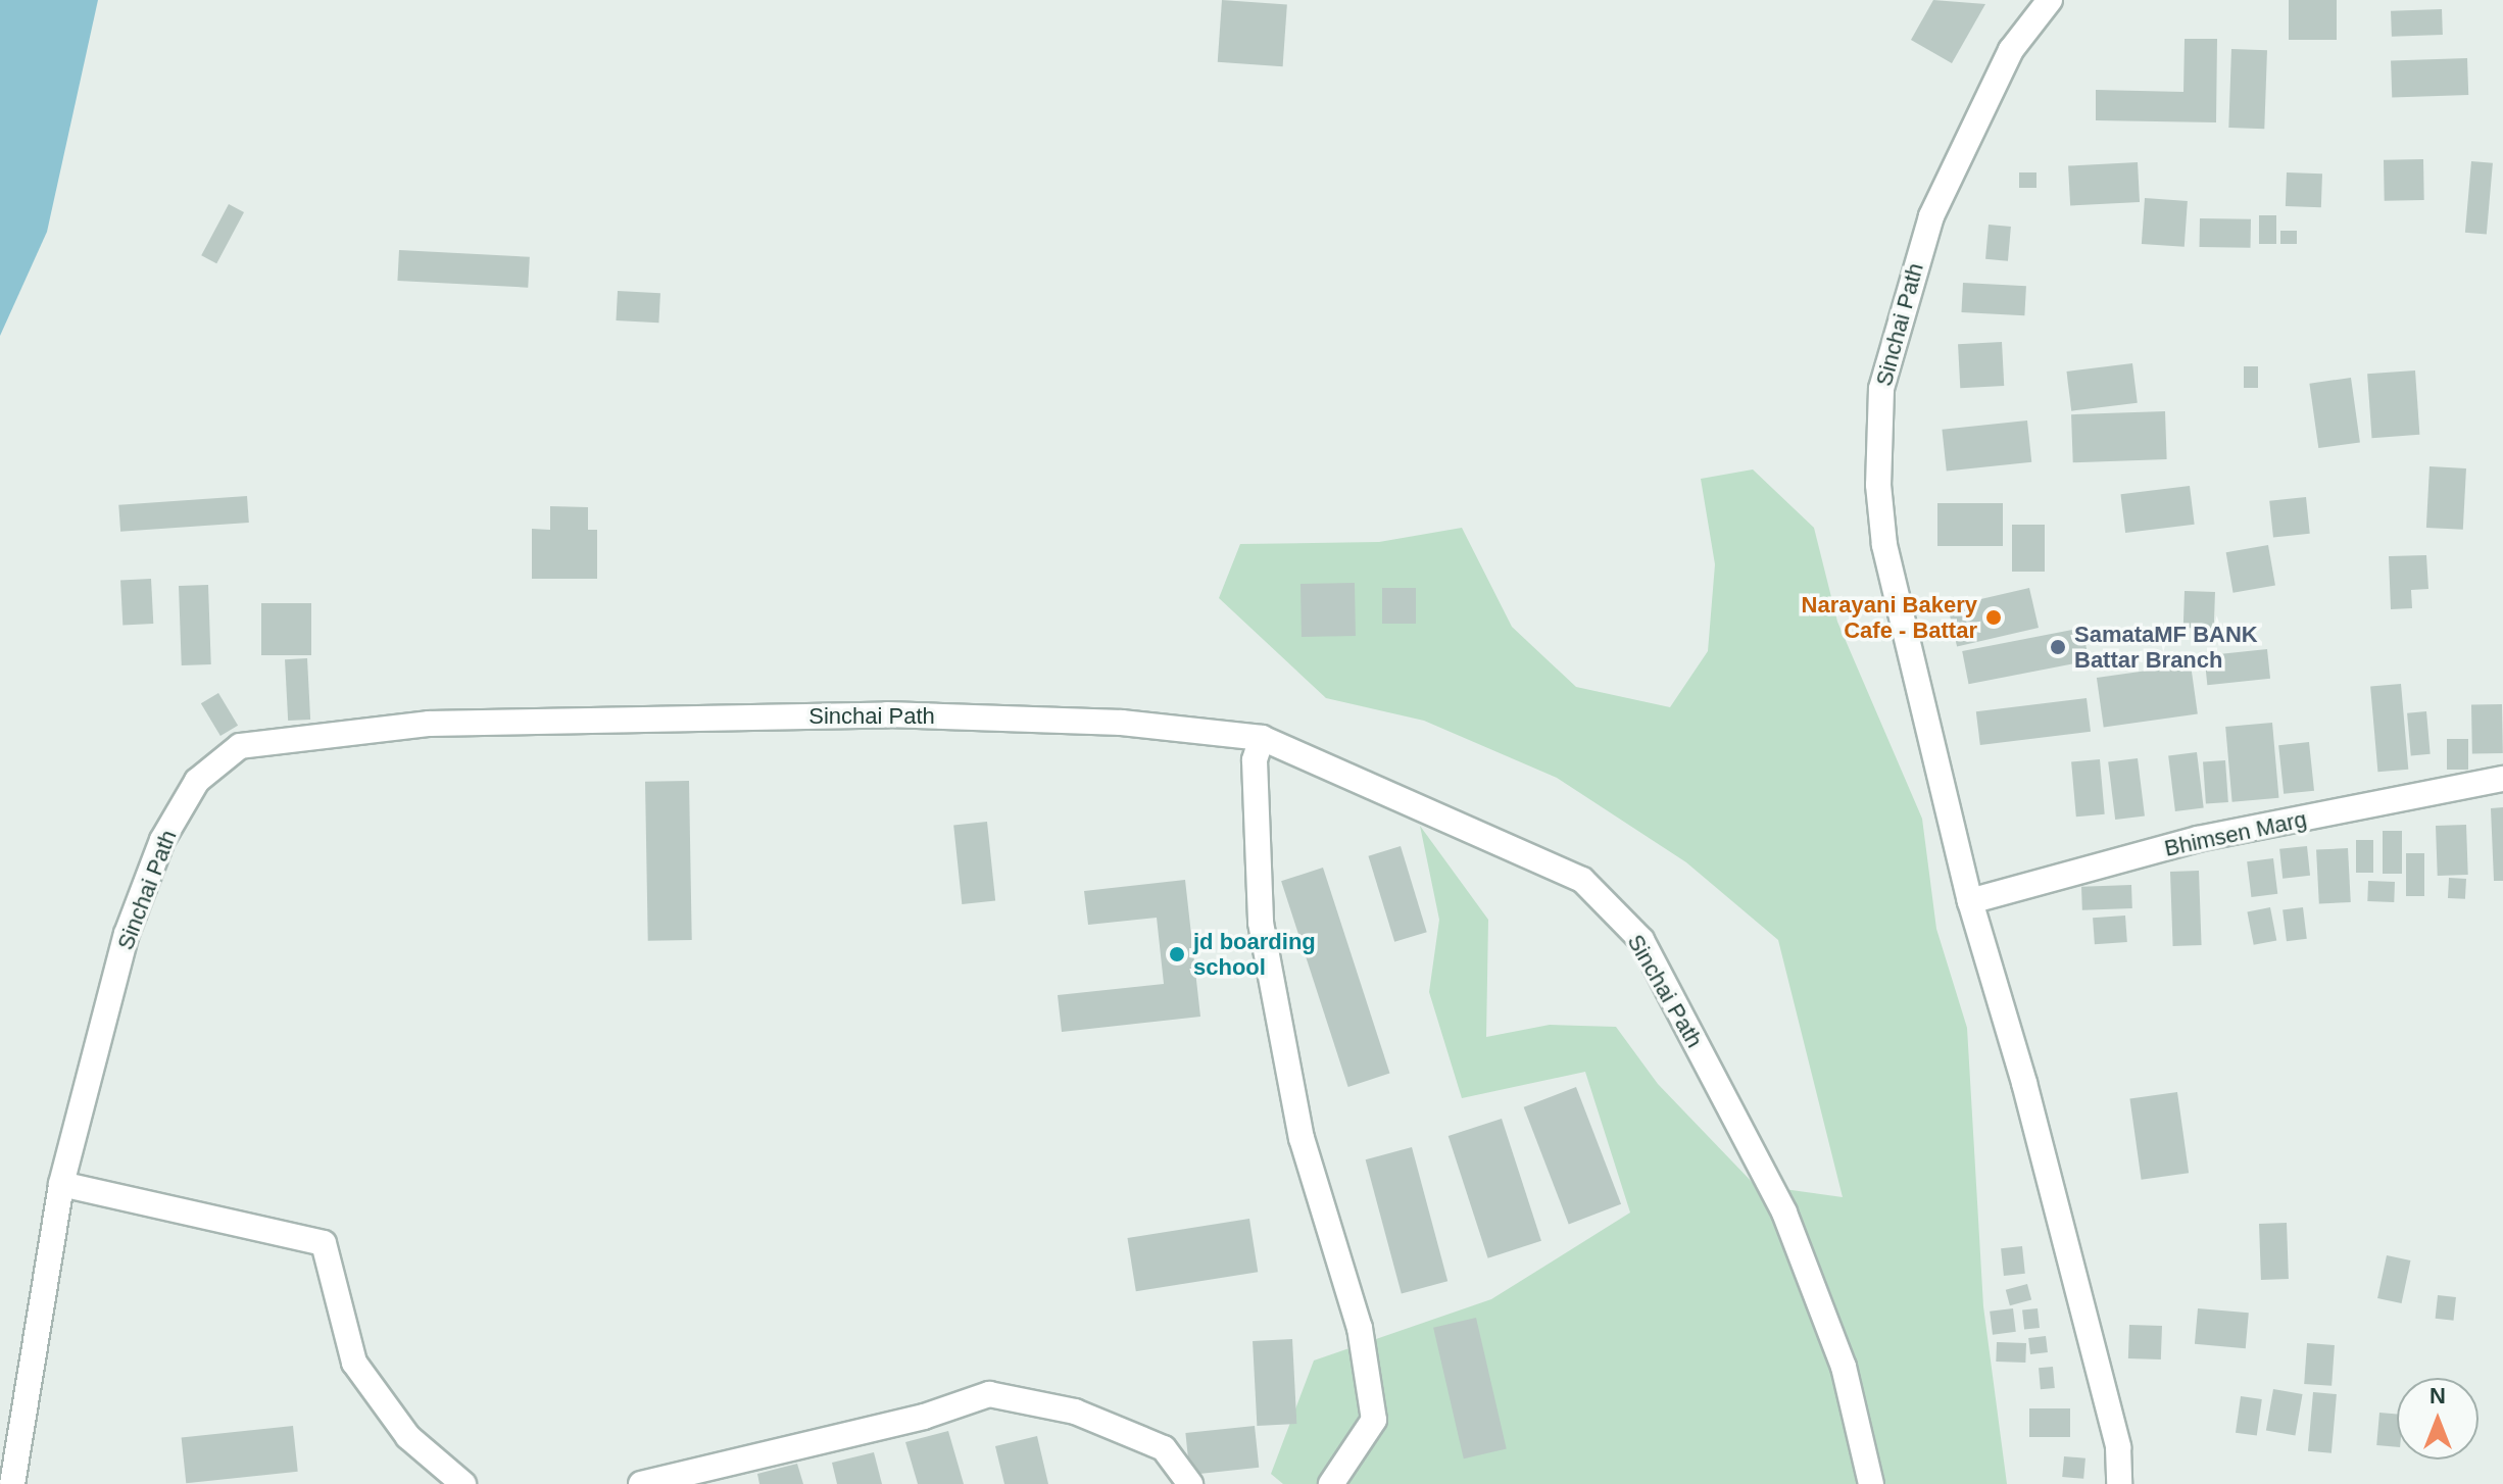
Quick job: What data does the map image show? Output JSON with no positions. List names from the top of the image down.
{
  "streets": {
    "street": ["Sinchai Path", "Bhimsen Marg"]
  },
  "crossings": [
    ["Sinchai Path", "Bhimsen Marg"]
  ],
  "places": ["Narayani Bakery Cafe - Battar", "SamataMF BANK Battar Branch", "jd boarding school"],
  "north": "top"
}
